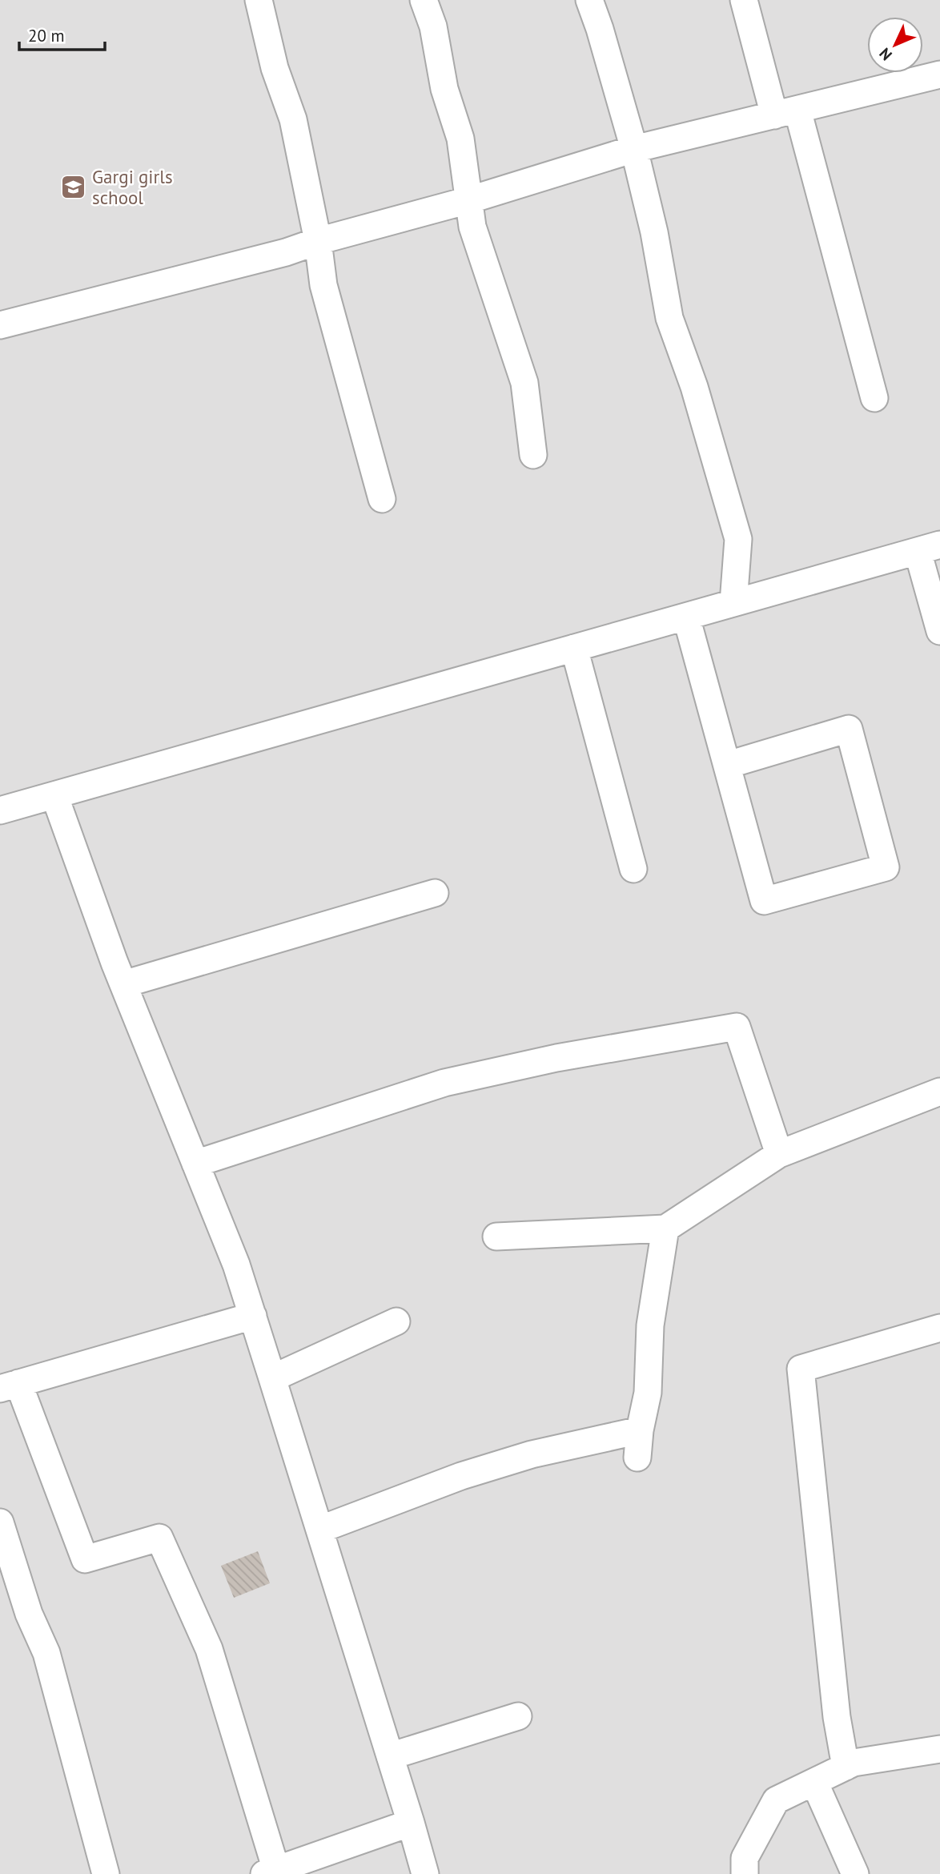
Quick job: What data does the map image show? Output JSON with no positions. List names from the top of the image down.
{
  "places": {
    "school or university": ["Gargi girls school"]
  },
  "scale_bar": "20 m",
  "north": "bottom left"
}
